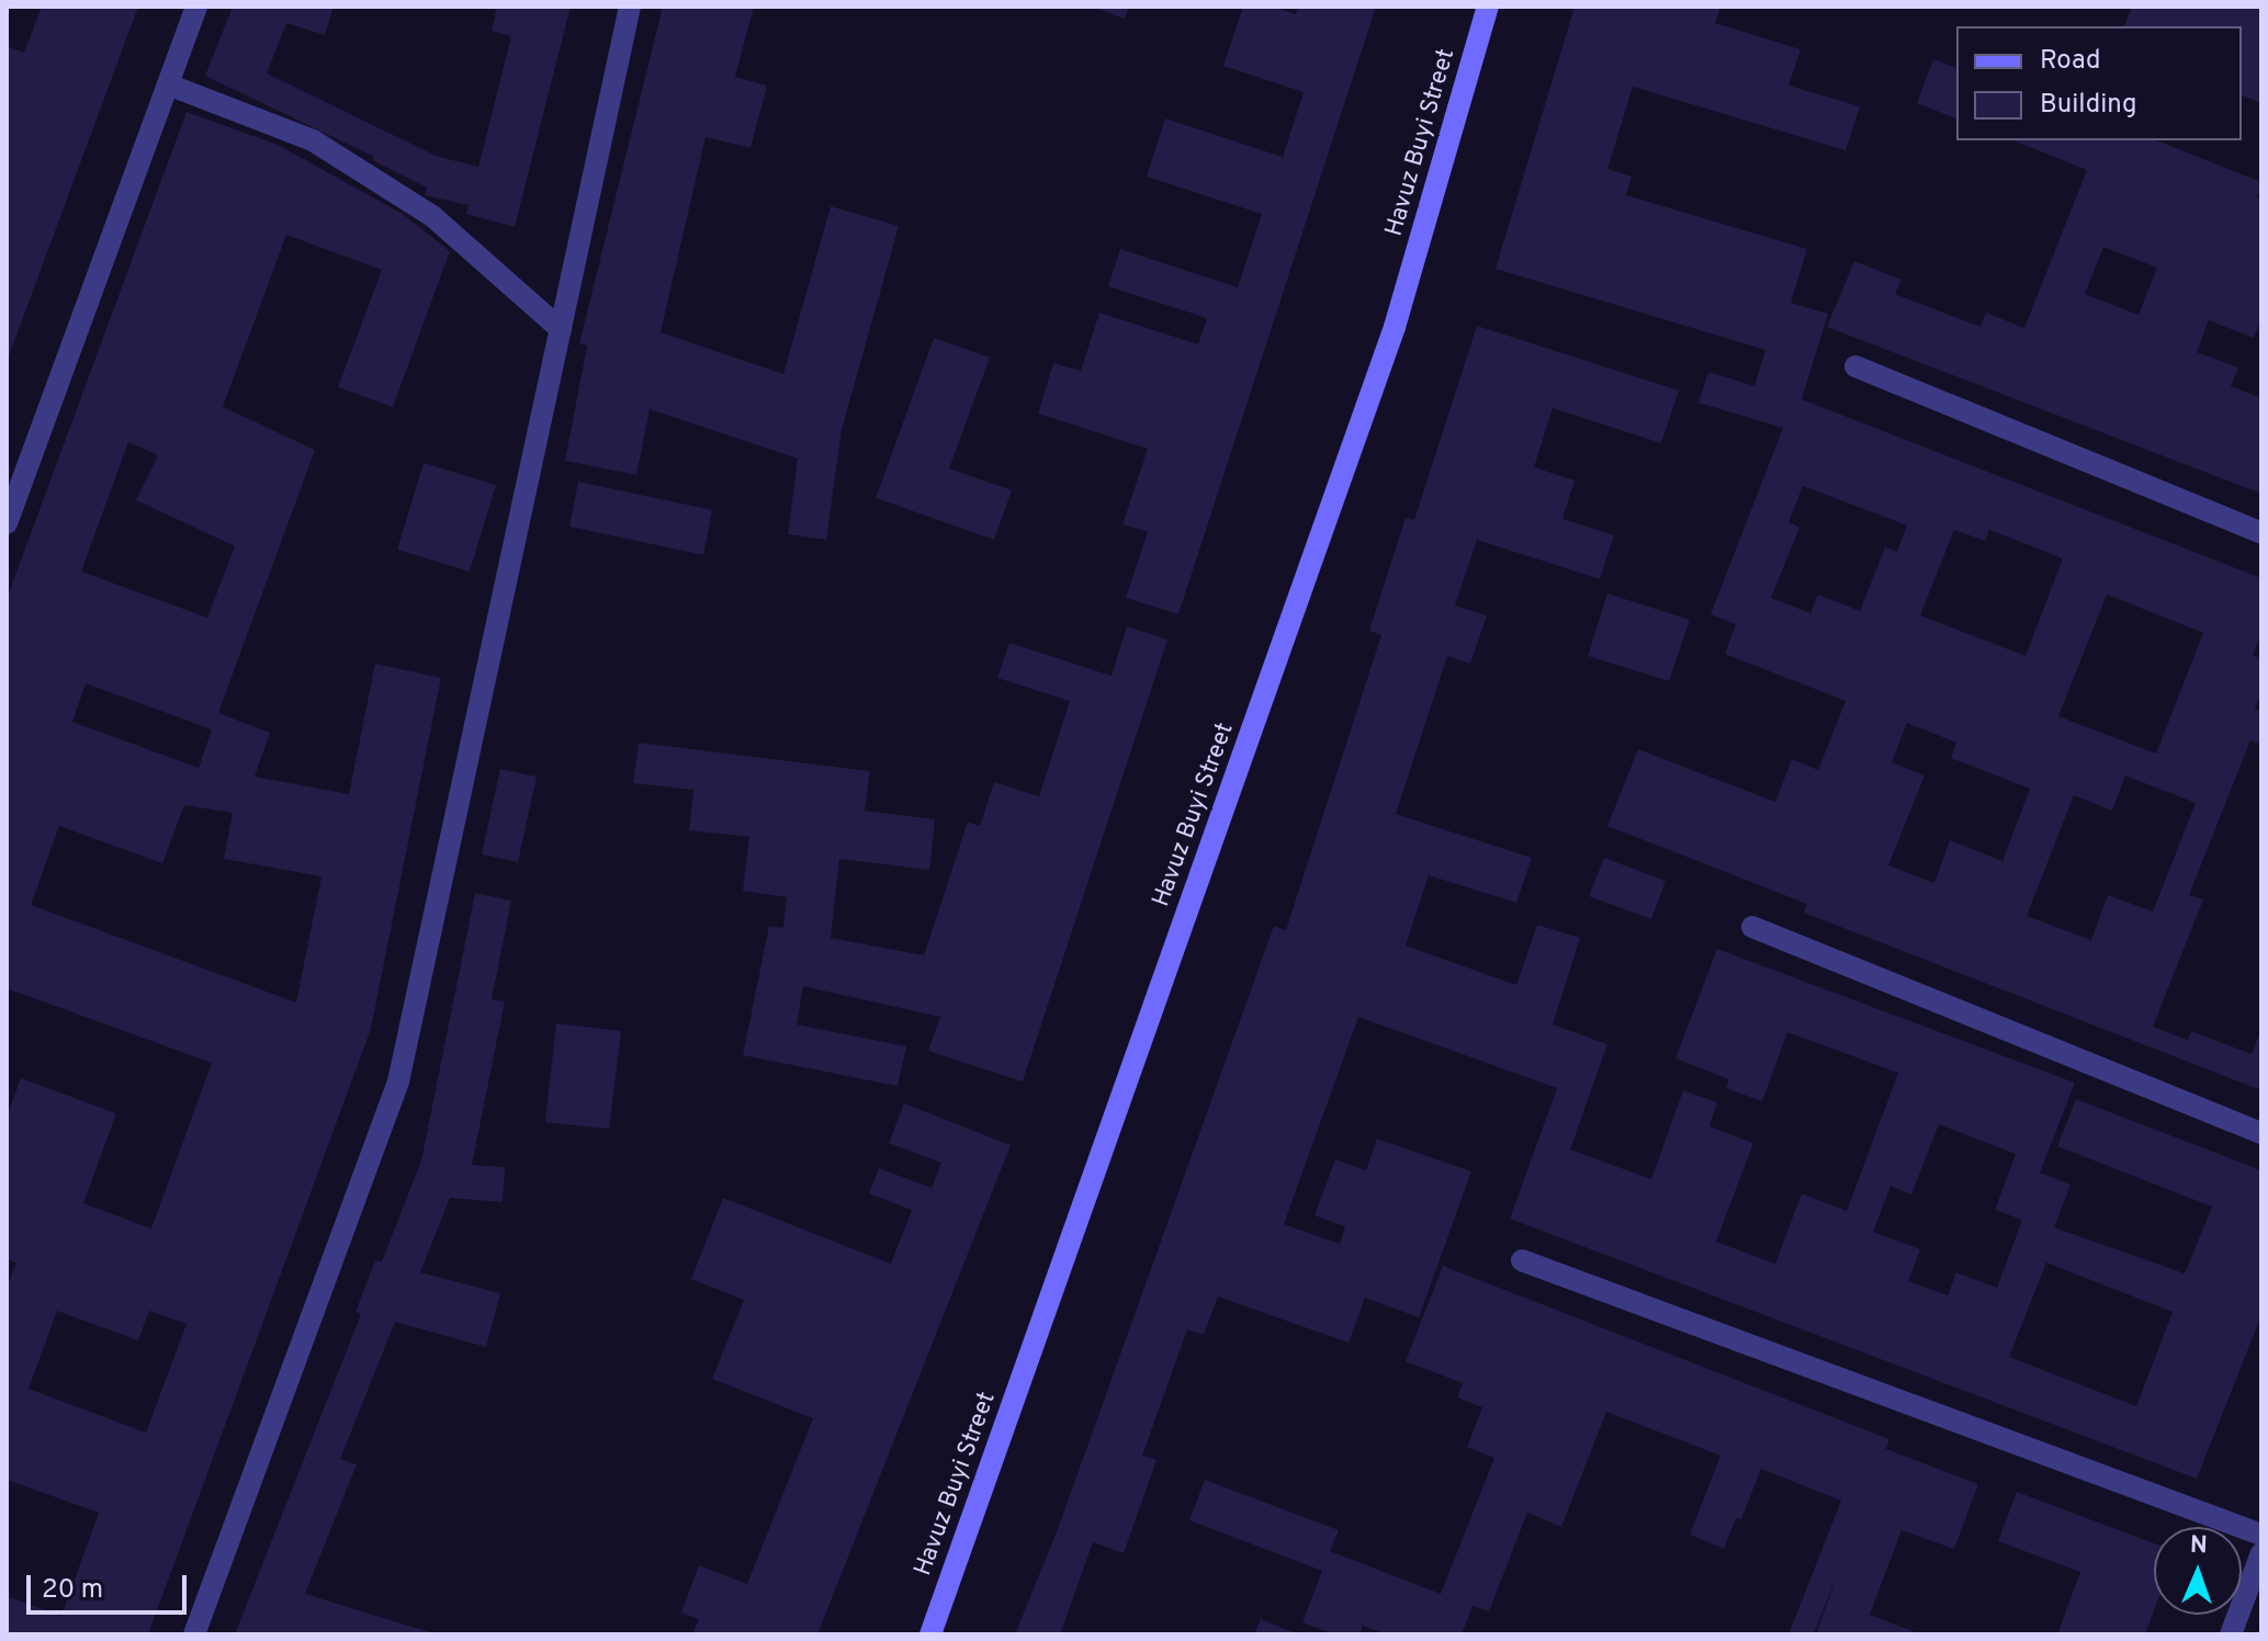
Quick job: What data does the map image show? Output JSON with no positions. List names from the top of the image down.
{
  "streets": {
    "main road": ["Havuz Buyi Street"]
  },
  "legend": ["Road", "Building"],
  "scale_bar": "20 m",
  "north": "top"
}
